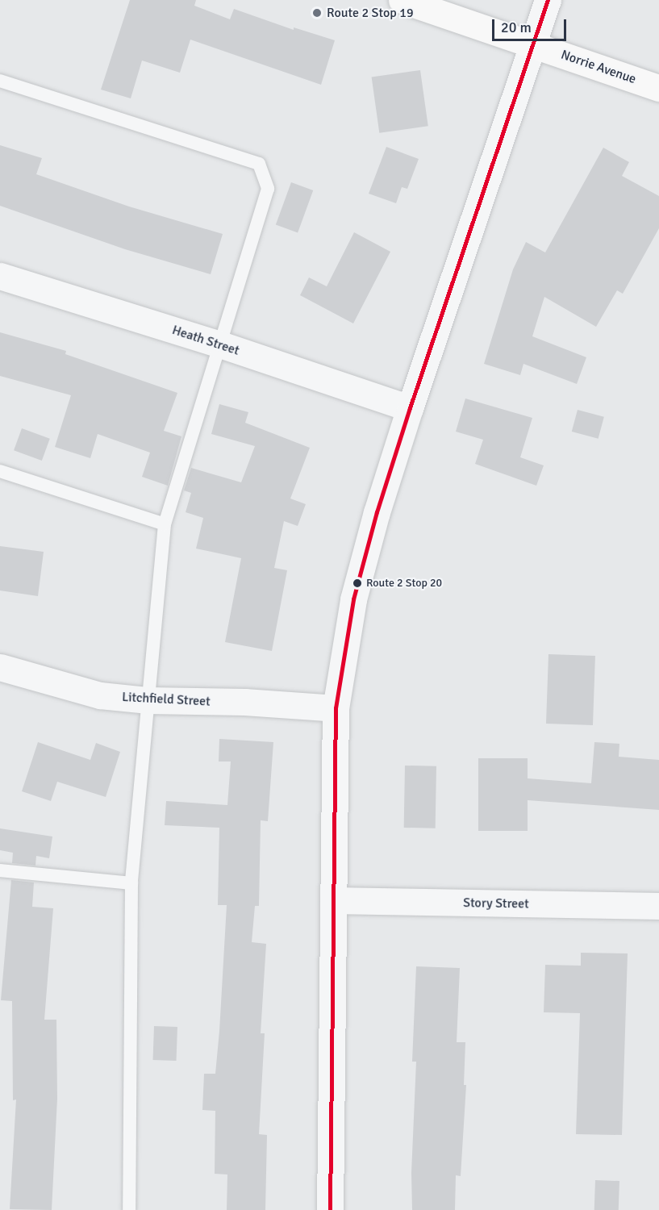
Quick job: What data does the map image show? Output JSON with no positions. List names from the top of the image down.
{
  "streets": {
    "main road": ["Norrie Avenue"],
    "street": ["Heath Street", "Litchfield Street", "Story Street"]
  },
  "places": ["Route 2 Stop 19", "Route 2 Stop 20"],
  "scale_bar": "20 m"
}
